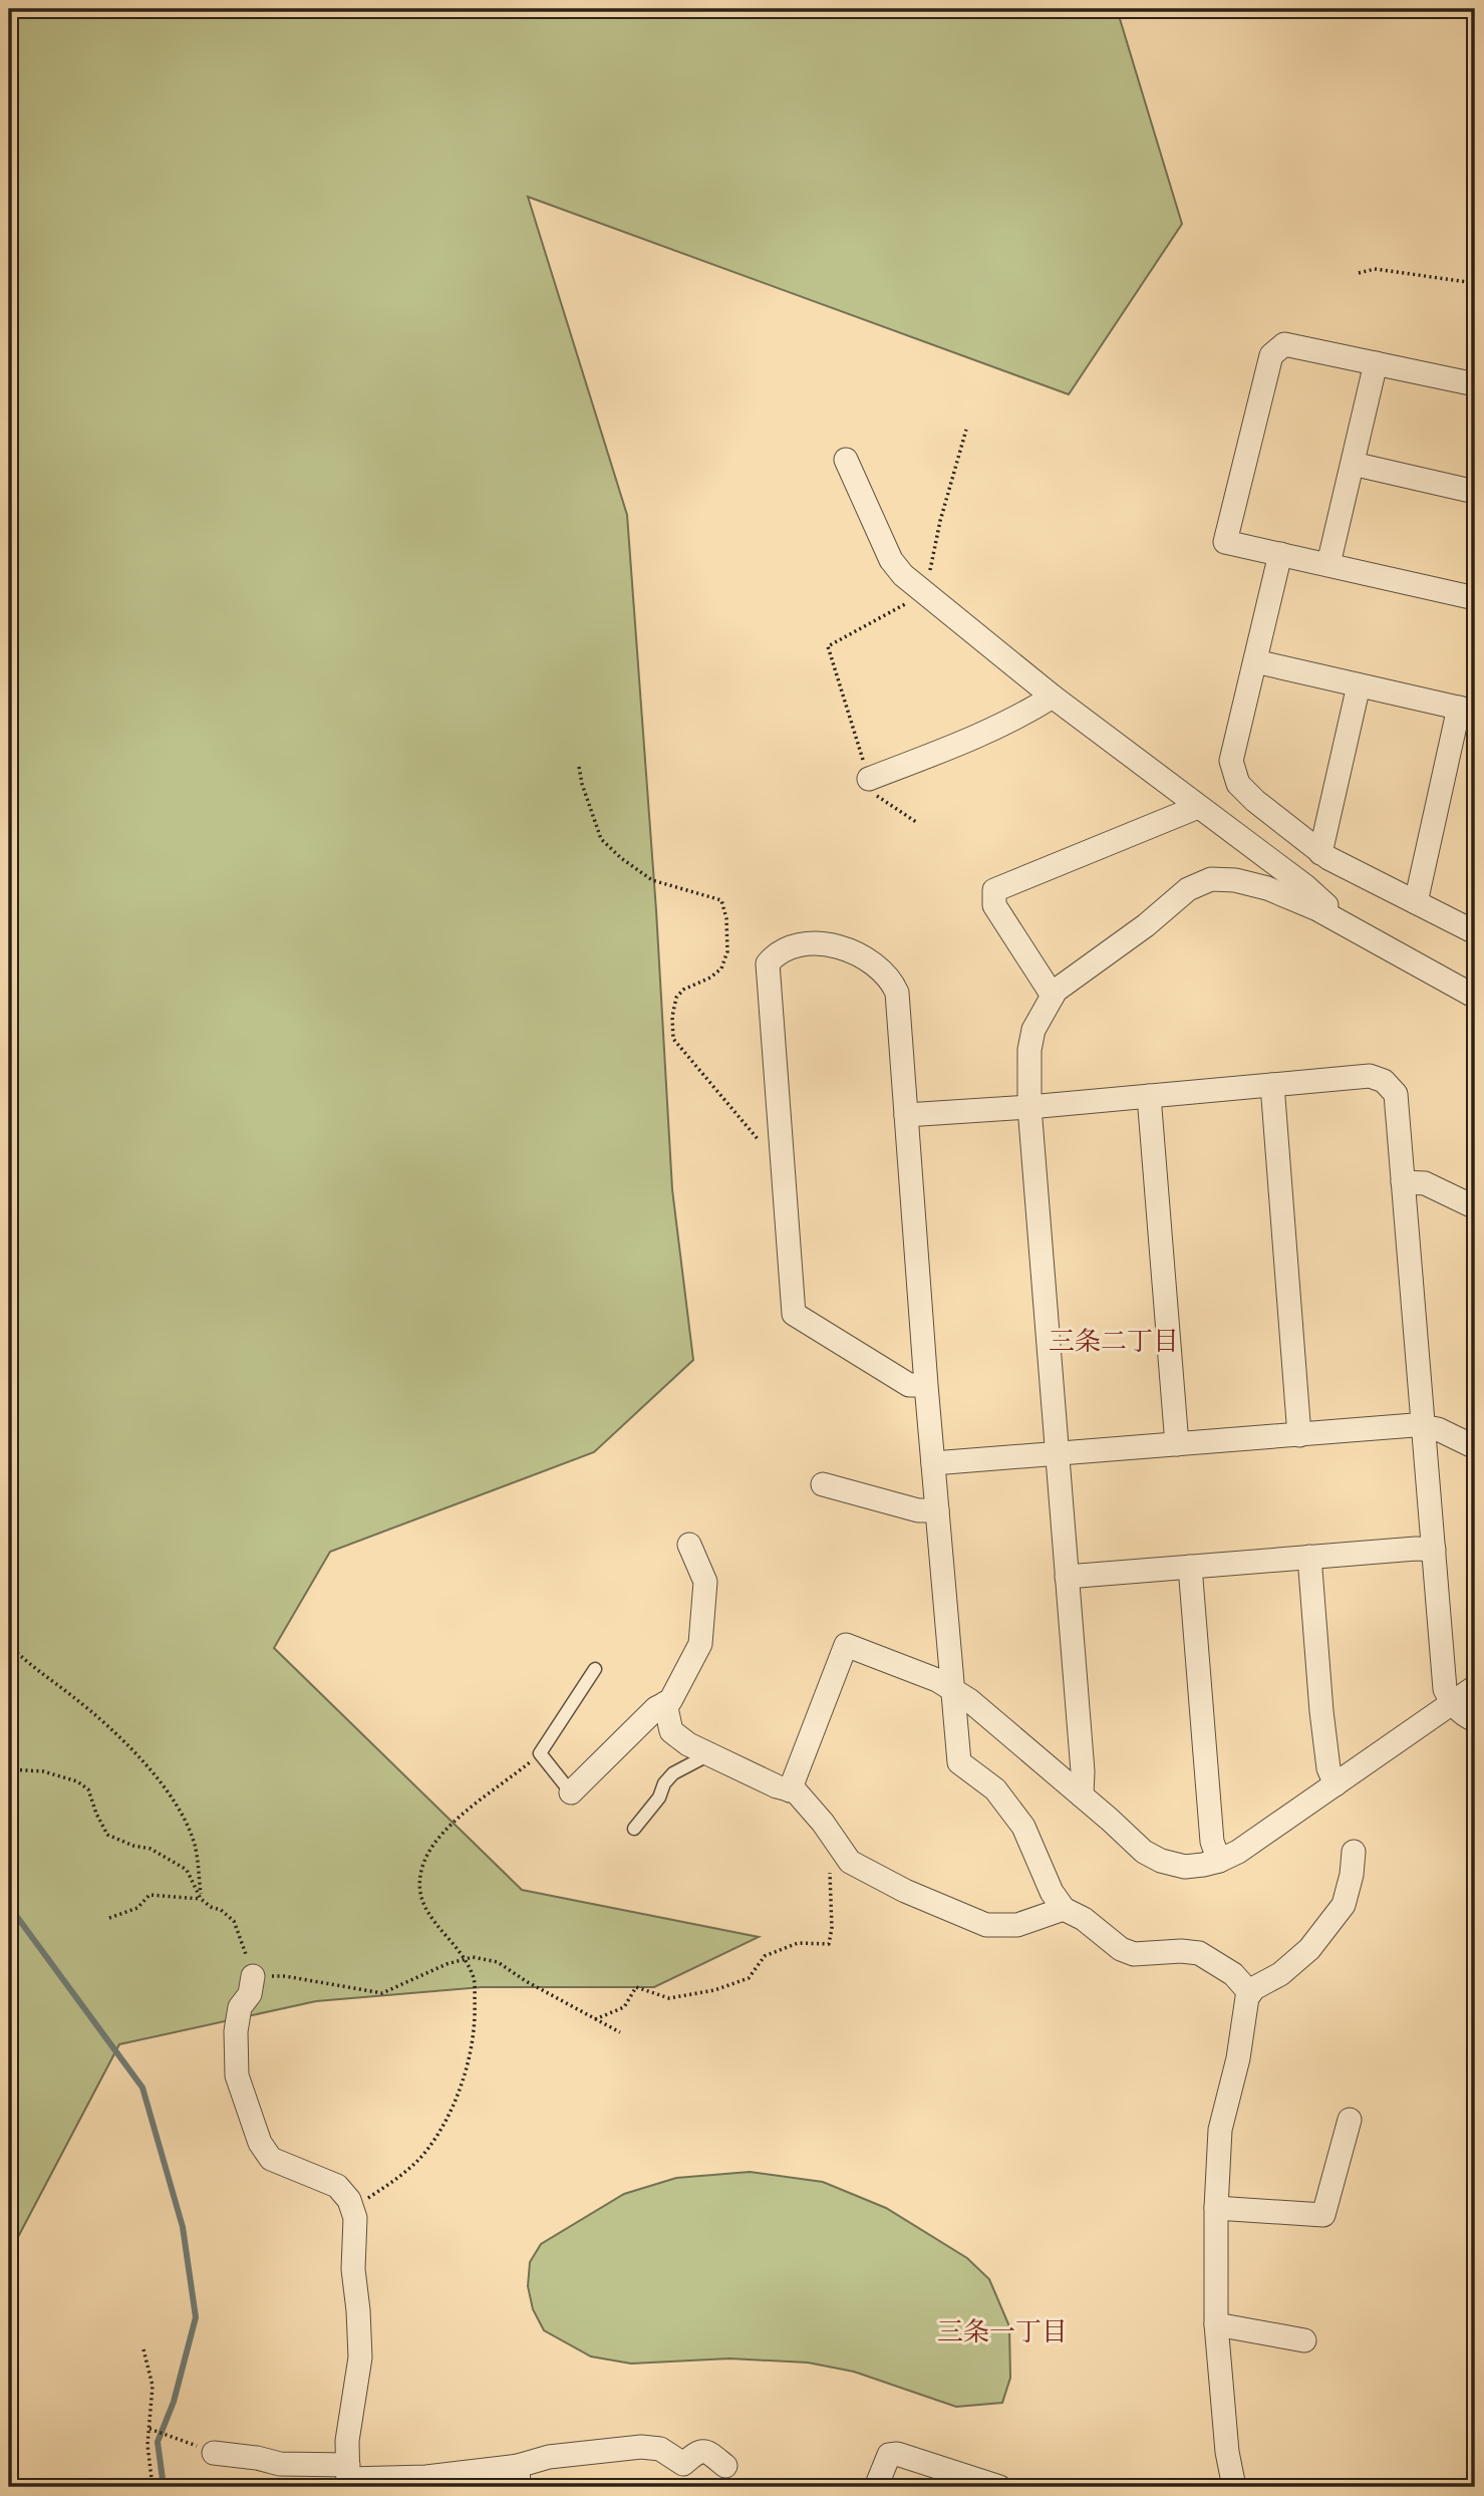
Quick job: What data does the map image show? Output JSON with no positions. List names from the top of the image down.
{
  "districts": ["三条二丁目", "三条一丁目"]
}
